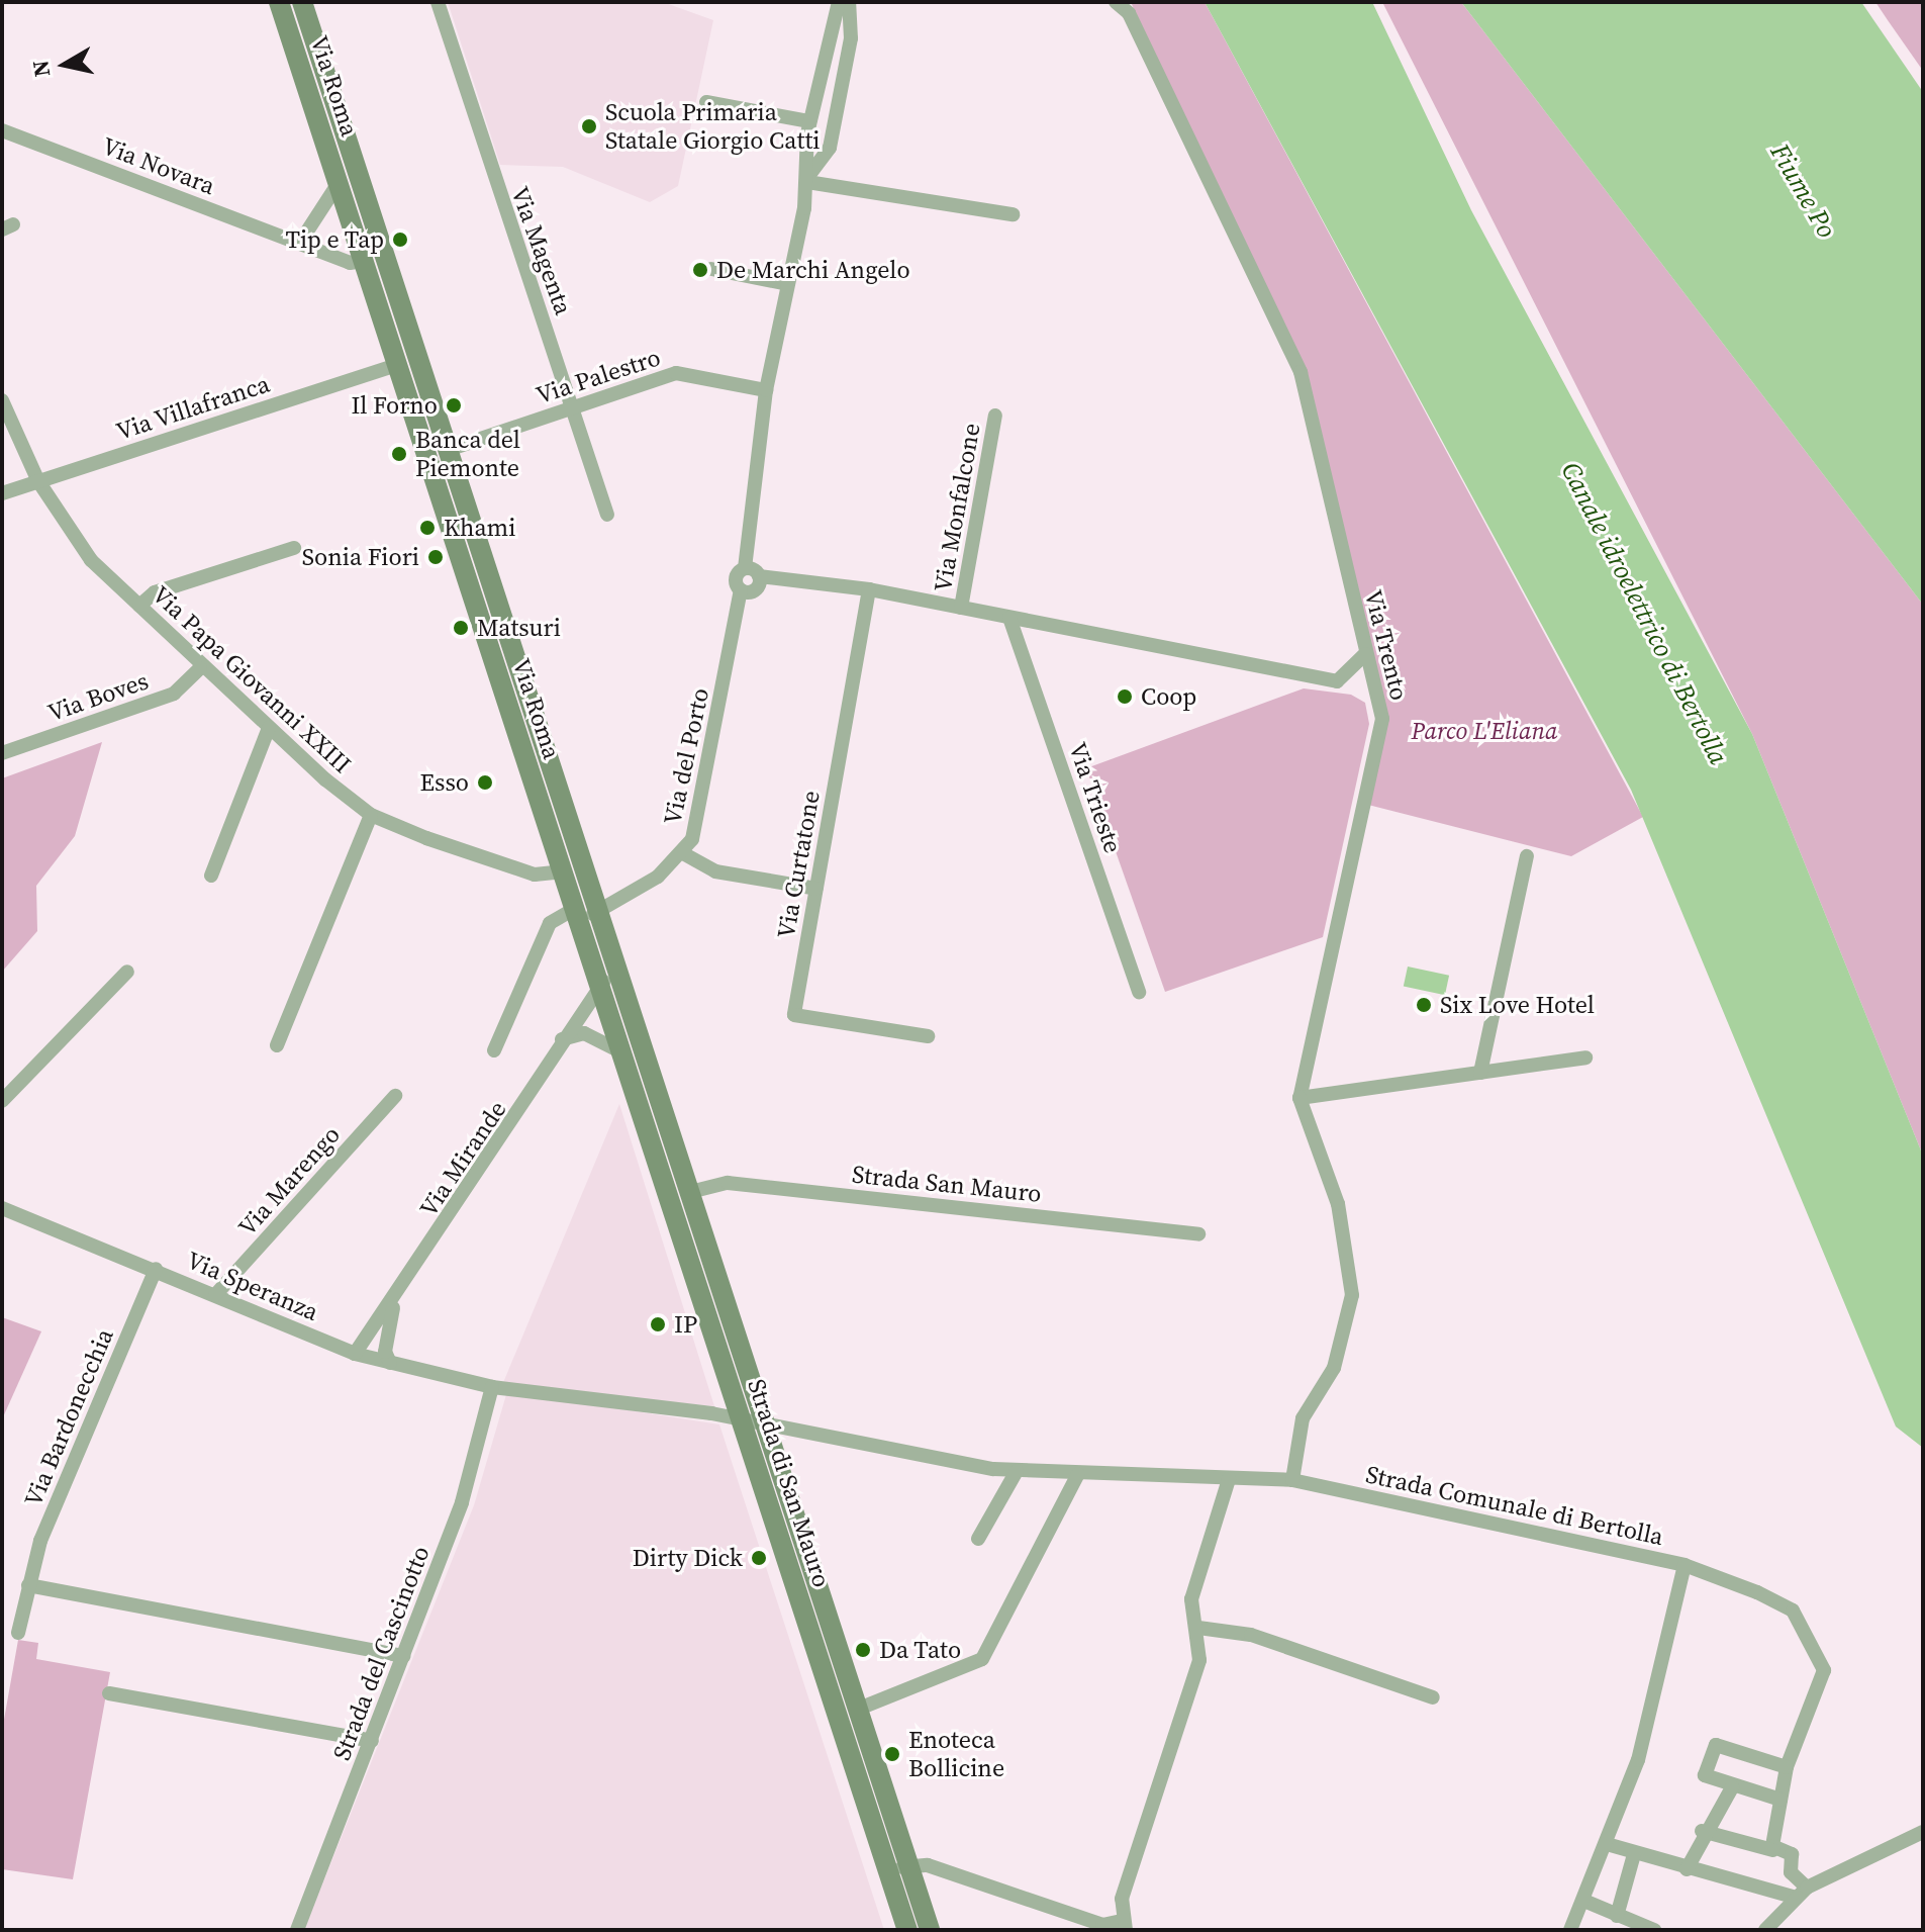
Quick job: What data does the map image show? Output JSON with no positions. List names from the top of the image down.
{
  "streets": {
    "main road": ["Via Roma", "Strada di San Mauro"],
    "street": [
      "Via Novara",
      "Via Magenta",
      "Via Palestro",
      "Via Villafranca",
      "Via Monfalcone",
      "Via Trento",
      "Via Papa Giovanni XXIII",
      "Via Boves",
      "Via del Porto",
      "Via Trieste",
      "Via Curtatone",
      "Via Mirande",
      "Via Marengo",
      "Strada San Mauro",
      "Via Speranza",
      "Via Bardonecchia",
      "Strada Comunale di Bertolla",
      "Strada del Cascinotto"
    ]
  },
  "crossings": [
    ["Via Roma", "Via Novara"],
    ["Via Roma", "Via Palestro"],
    ["Via Roma", "Via Villafranca"],
    ["Via Roma", "Via Papa Giovanni XXIII"],
    ["Via Roma", "Via del Porto"],
    ["Via Roma", "Via Mirande"],
    ["Via Roma", "Strada di San Mauro"],
    ["Via Magenta", "Via Palestro"],
    ["Via Villafranca", "Via Papa Giovanni XXIII"],
    ["Via Papa Giovanni XXIII", "Via Boves"],
    ["Via Mirande", "Via Speranza"],
    ["Via Marengo", "Via Speranza"],
    ["Strada San Mauro", "Strada di San Mauro"],
    ["Via Speranza", "Via Bardonecchia"],
    ["Via Speranza", "Strada Comunale di Bertolla"],
    ["Via Speranza", "Strada del Cascinotto"],
    ["Strada di San Mauro", "Strada Comunale di Bertolla"],
    ["Strada Comunale di Bertolla", "Strada del Cascinotto"]
  ],
  "water": ["Fiume Po", "Canale idroelettrico di Bertolla"],
  "parks": ["Parco L'Eliana"],
  "places": [
    "Scuola Primaria Statale Giorgio Catti",
    "Tip e Tap",
    "De Marchi Angelo",
    "Il Forno",
    "Banca del Piemonte",
    "Khami",
    "Sonia Fiori",
    "Matsuri",
    "Coop",
    "Esso",
    "Six Love Hotel",
    "IP",
    "Dirty Dick",
    "Da Tato",
    "Enoteca Bollicine"
  ],
  "north": "left"
}
